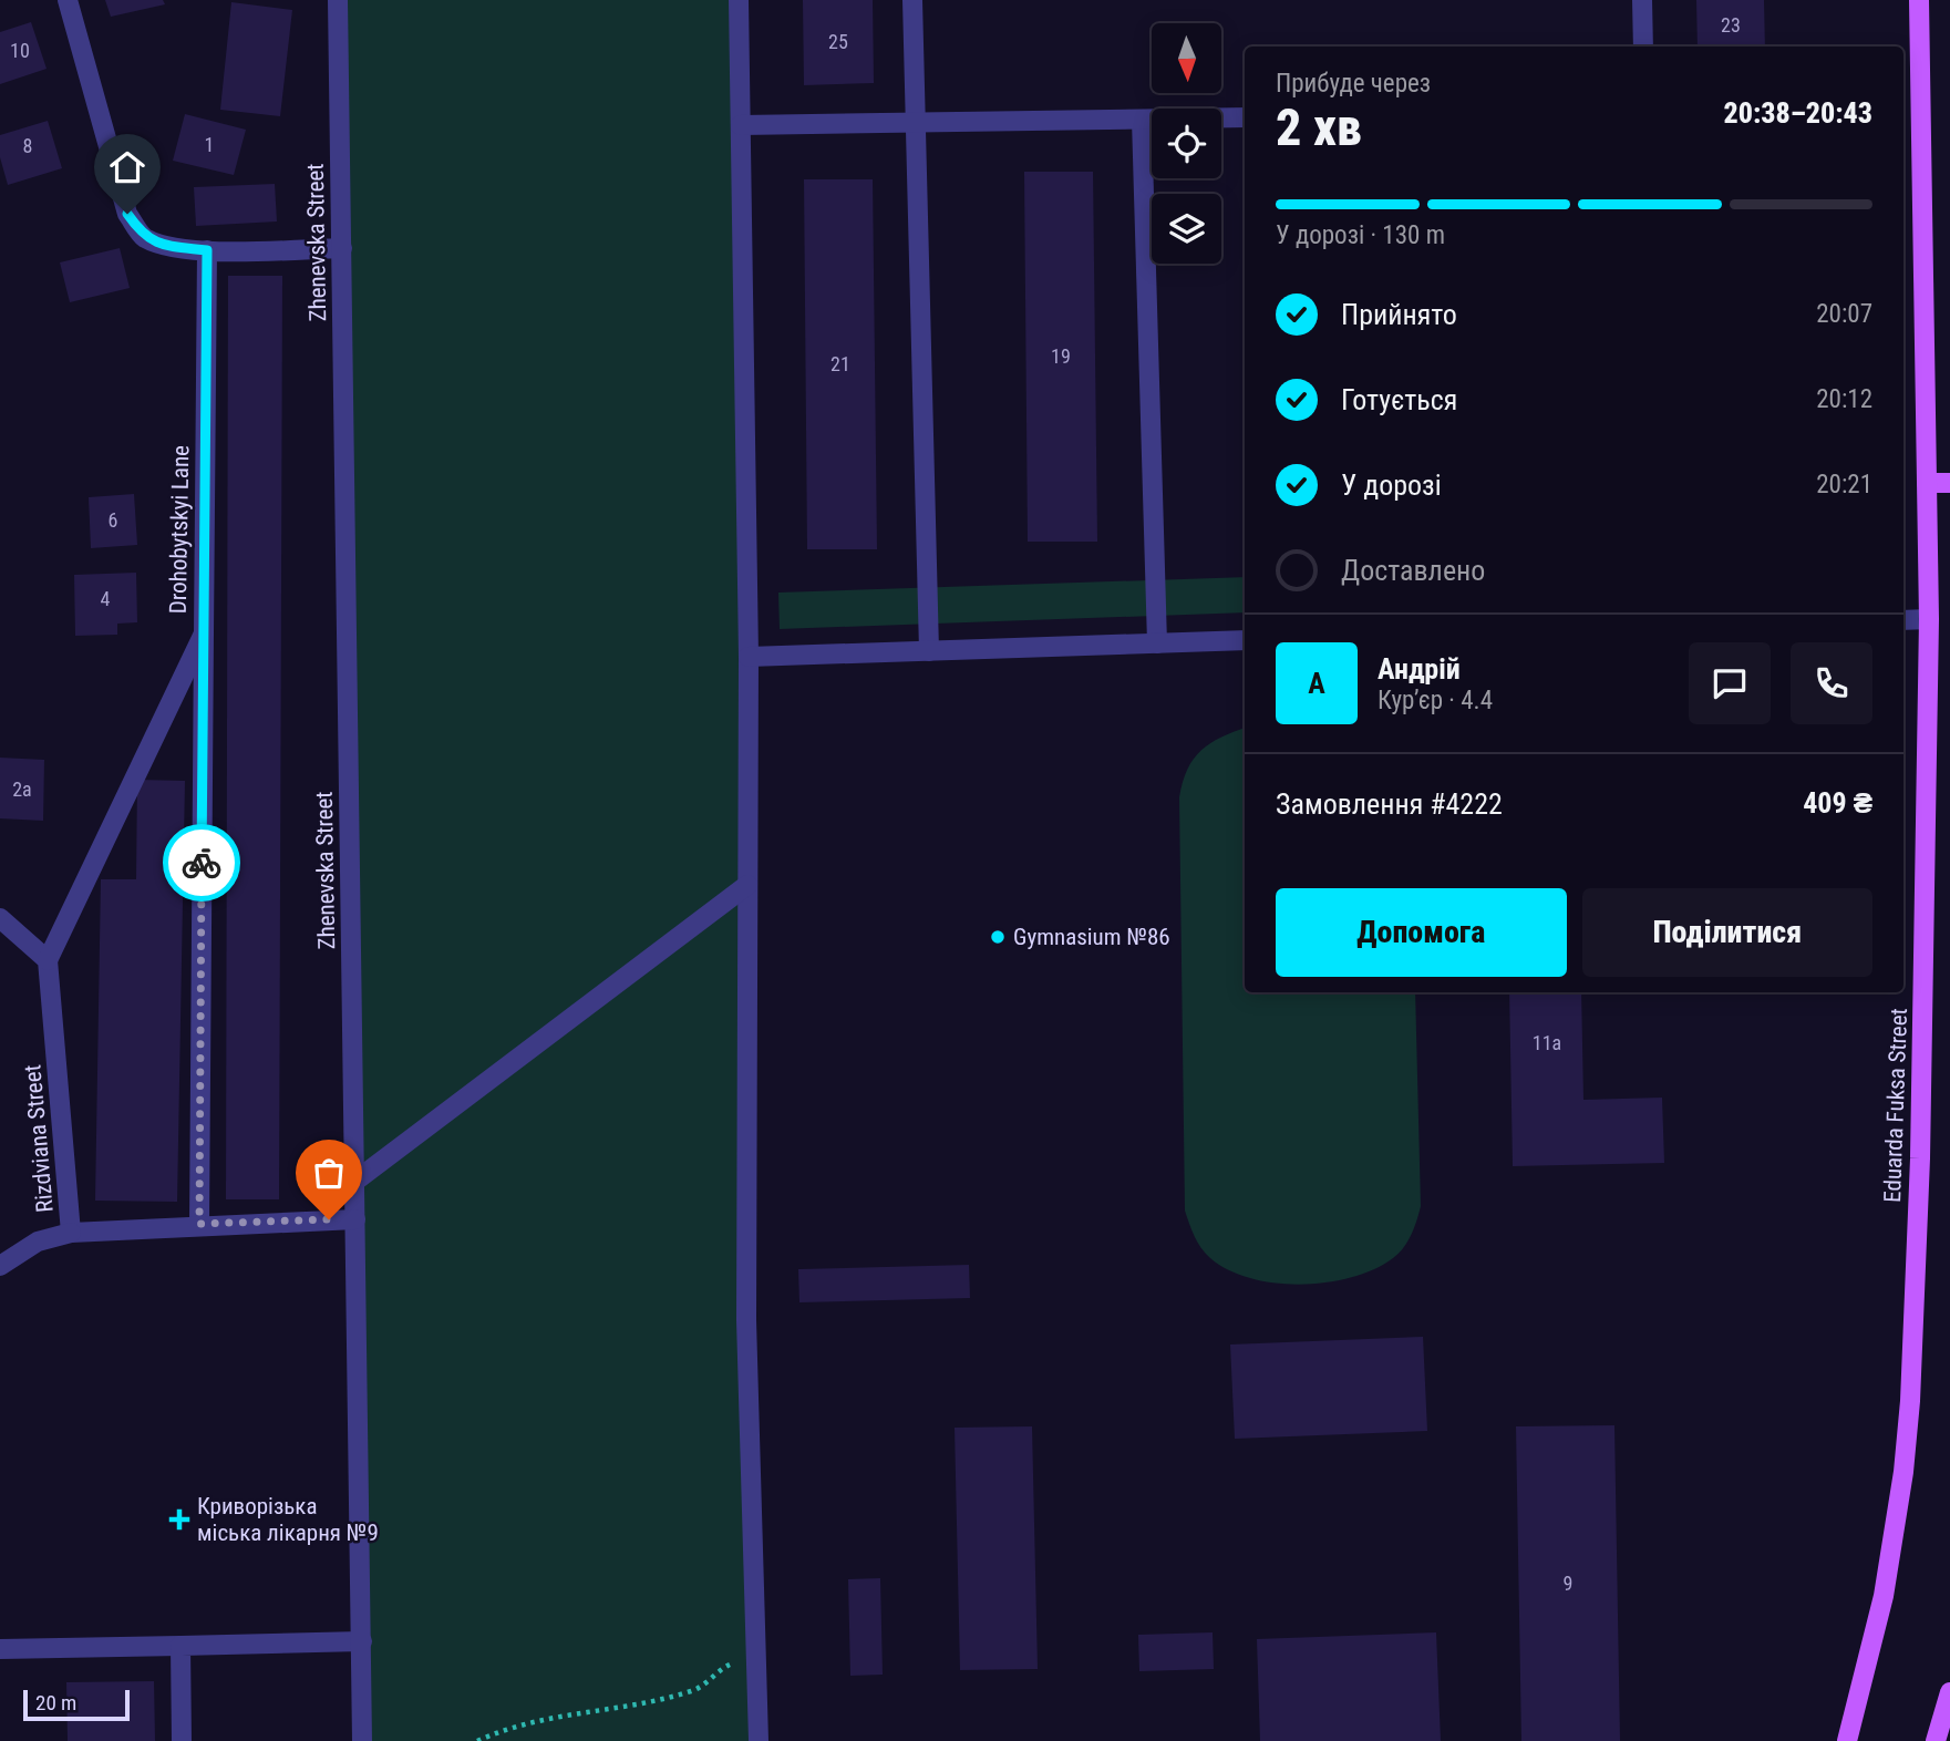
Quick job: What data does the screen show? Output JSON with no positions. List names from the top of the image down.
{
  "streets": {
    "main road": ["Eduarda Fuksa Street"],
    "street": ["Zhenevska Street", "Drohobytskyi Lane", "Rizdviana Street"]
  },
  "crossings": [
    ["Zhenevska Street", "Rizdviana Street"],
    ["Drohobytskyi Lane", "Rizdviana Street"]
  ],
  "places": {
    "other": ["Gymnasium №86"],
    "health": ["Криворізька міська лікарня №9"]
  },
  "house_numbers": [
    "23",
    "25",
    "10",
    "1",
    "8",
    "19",
    "21",
    "6",
    "4",
    "2а",
    "11а",
    "9"
  ],
  "scale_bar": "20 m",
  "north": "bottom",
  "page": {
    "heading": ["2 хв", "Прибуде через", "20:38–20:43"],
    "panel": [
      "Андрій",
      "Кур’єр · 4.4",
      "Замовлення #4222",
      "409 ₴"
    ],
    "bar": "У дорозі · 130 m",
    "list": [
      ["Прийнято", "20:07"],
      ["Готується", "20:12"],
      ["У дорозі", "20:21"],
      "Доставлено"
    ],
    "round": "А",
    "buttons": ["Допомога", "Поділитися"],
    "scale": "20 m"
  }
}
